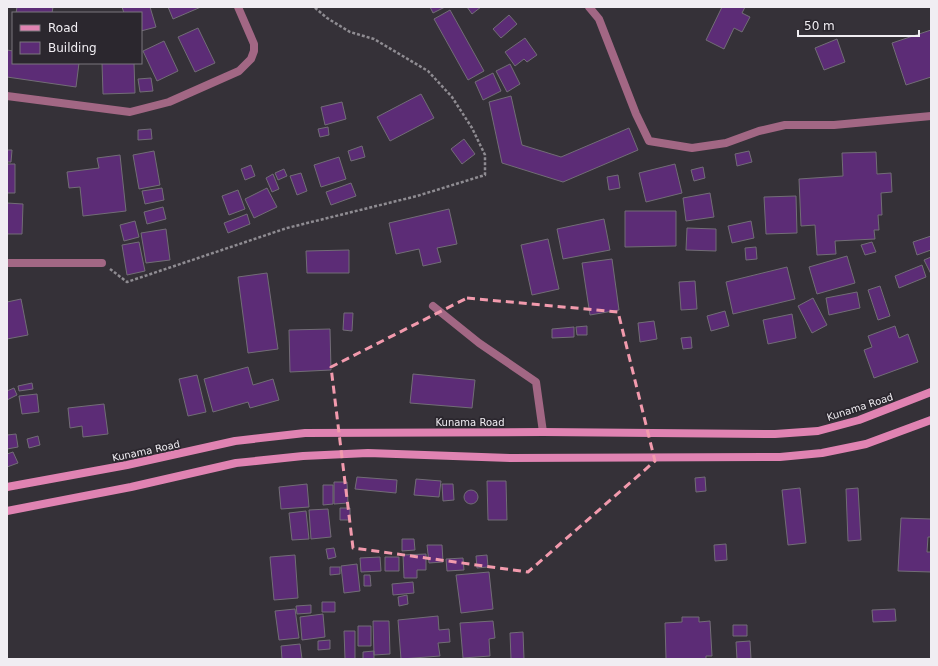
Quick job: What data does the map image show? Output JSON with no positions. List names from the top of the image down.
{
  "streets": {
    "main road": ["Kunama Road"]
  },
  "legend": ["Road", "Building"],
  "scale_bar": "50 m"
}
